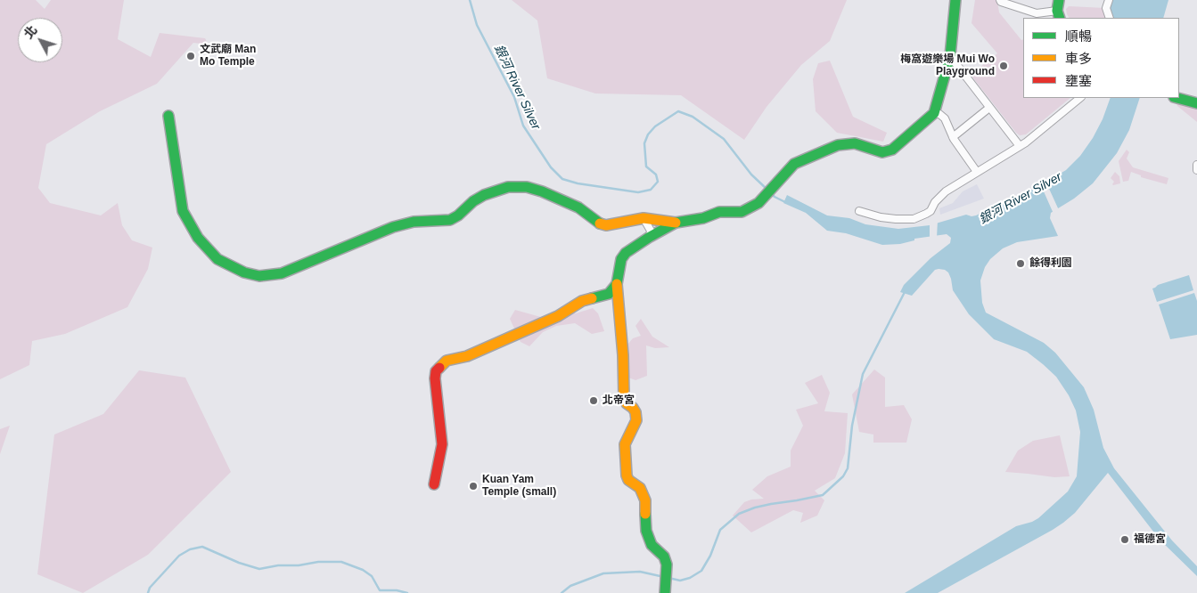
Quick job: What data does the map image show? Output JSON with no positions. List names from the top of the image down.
{
  "water": ["銀河 River Silver"],
  "places": [
    "文武廟 Man Mo Temple",
    "梅窩遊樂場 Mui Wo Playground",
    "餘得利園",
    "北帝宮",
    "Kuan Yam Temple (small)",
    "福德宮"
  ],
  "legend": ["順暢", "車多", "壅塞"],
  "north": "top left"
}
